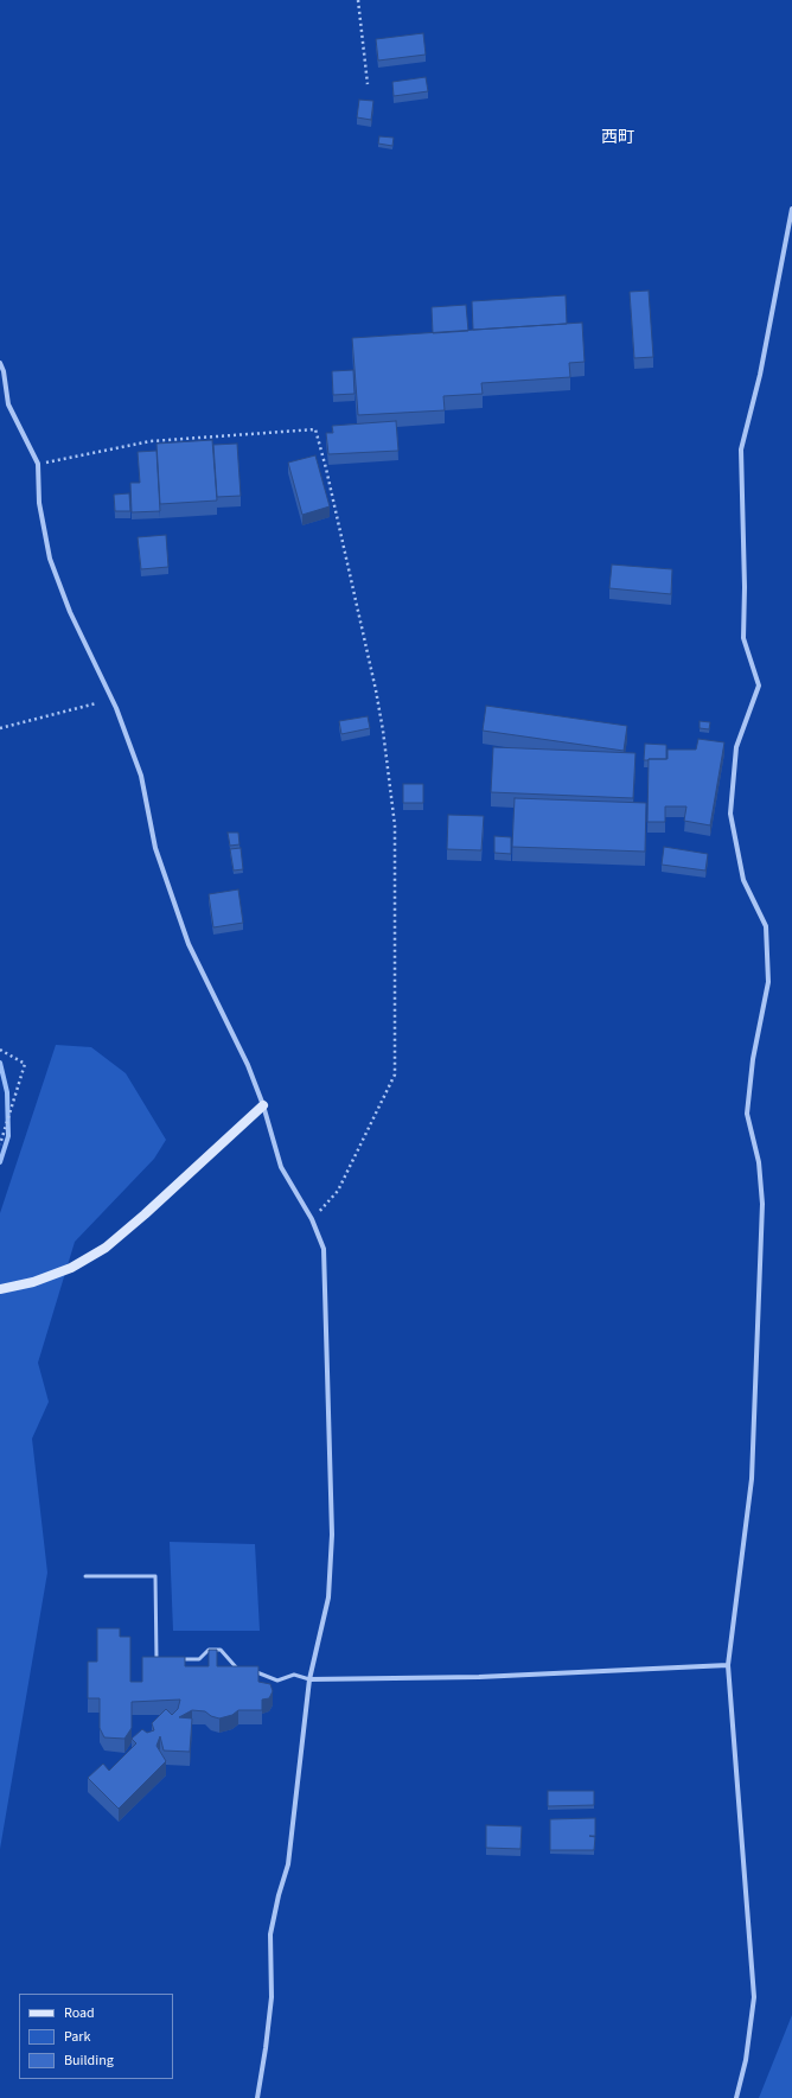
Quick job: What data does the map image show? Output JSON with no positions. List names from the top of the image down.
{
  "districts": ["西町"],
  "legend": ["Road", "Park", "Building"]
}
